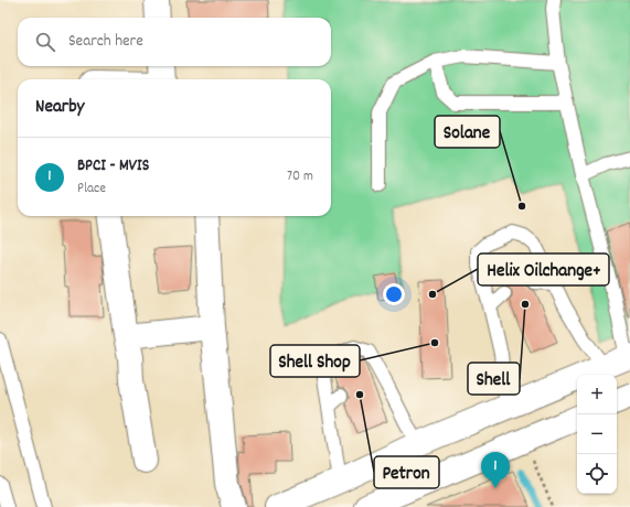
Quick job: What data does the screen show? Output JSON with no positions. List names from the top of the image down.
{
  "places": [
    "Solane",
    "Helix Oilchange+",
    "Shell",
    "Shell Shop",
    "Petron"
  ],
  "page": {
    "search": "Search here",
    "heading": "Nearby",
    "list": [
      {
        "mark": "1",
        "name": "BPCI - MVIS",
        "note": "Place",
        "value": "70 m"
      }
    ],
    "map_buttons": ["+", "−"],
    "pins": "1"
  }
}
